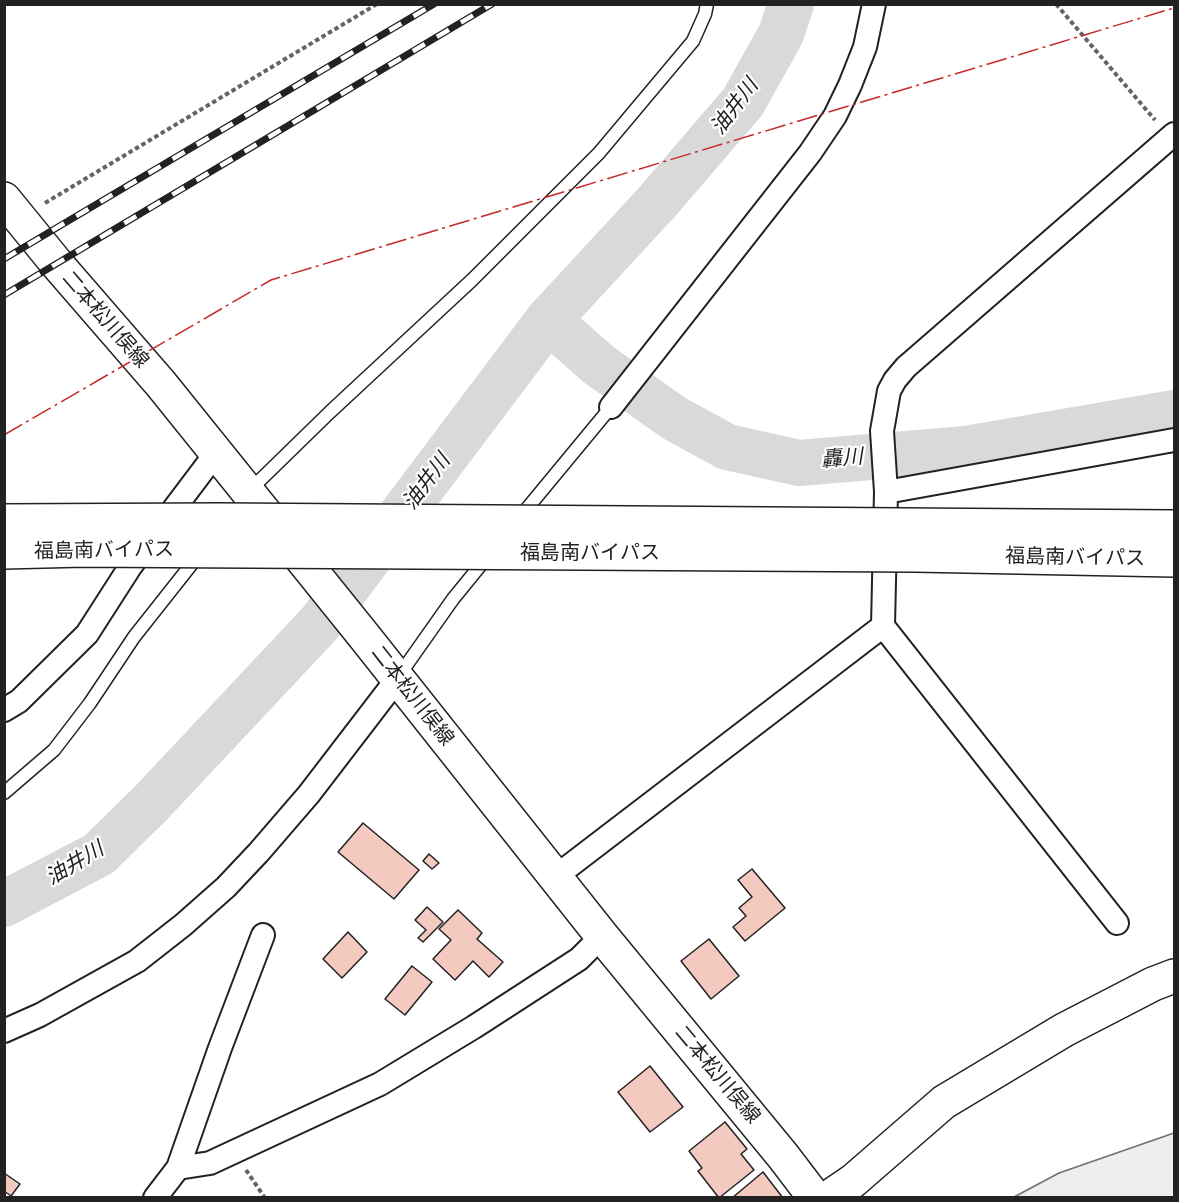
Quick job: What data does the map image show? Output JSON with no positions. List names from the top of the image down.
{
  "streets": {
    "main road": ["二本松川俣線", "福島南バイパス"]
  },
  "water": ["油井川", "轟川"]
}
